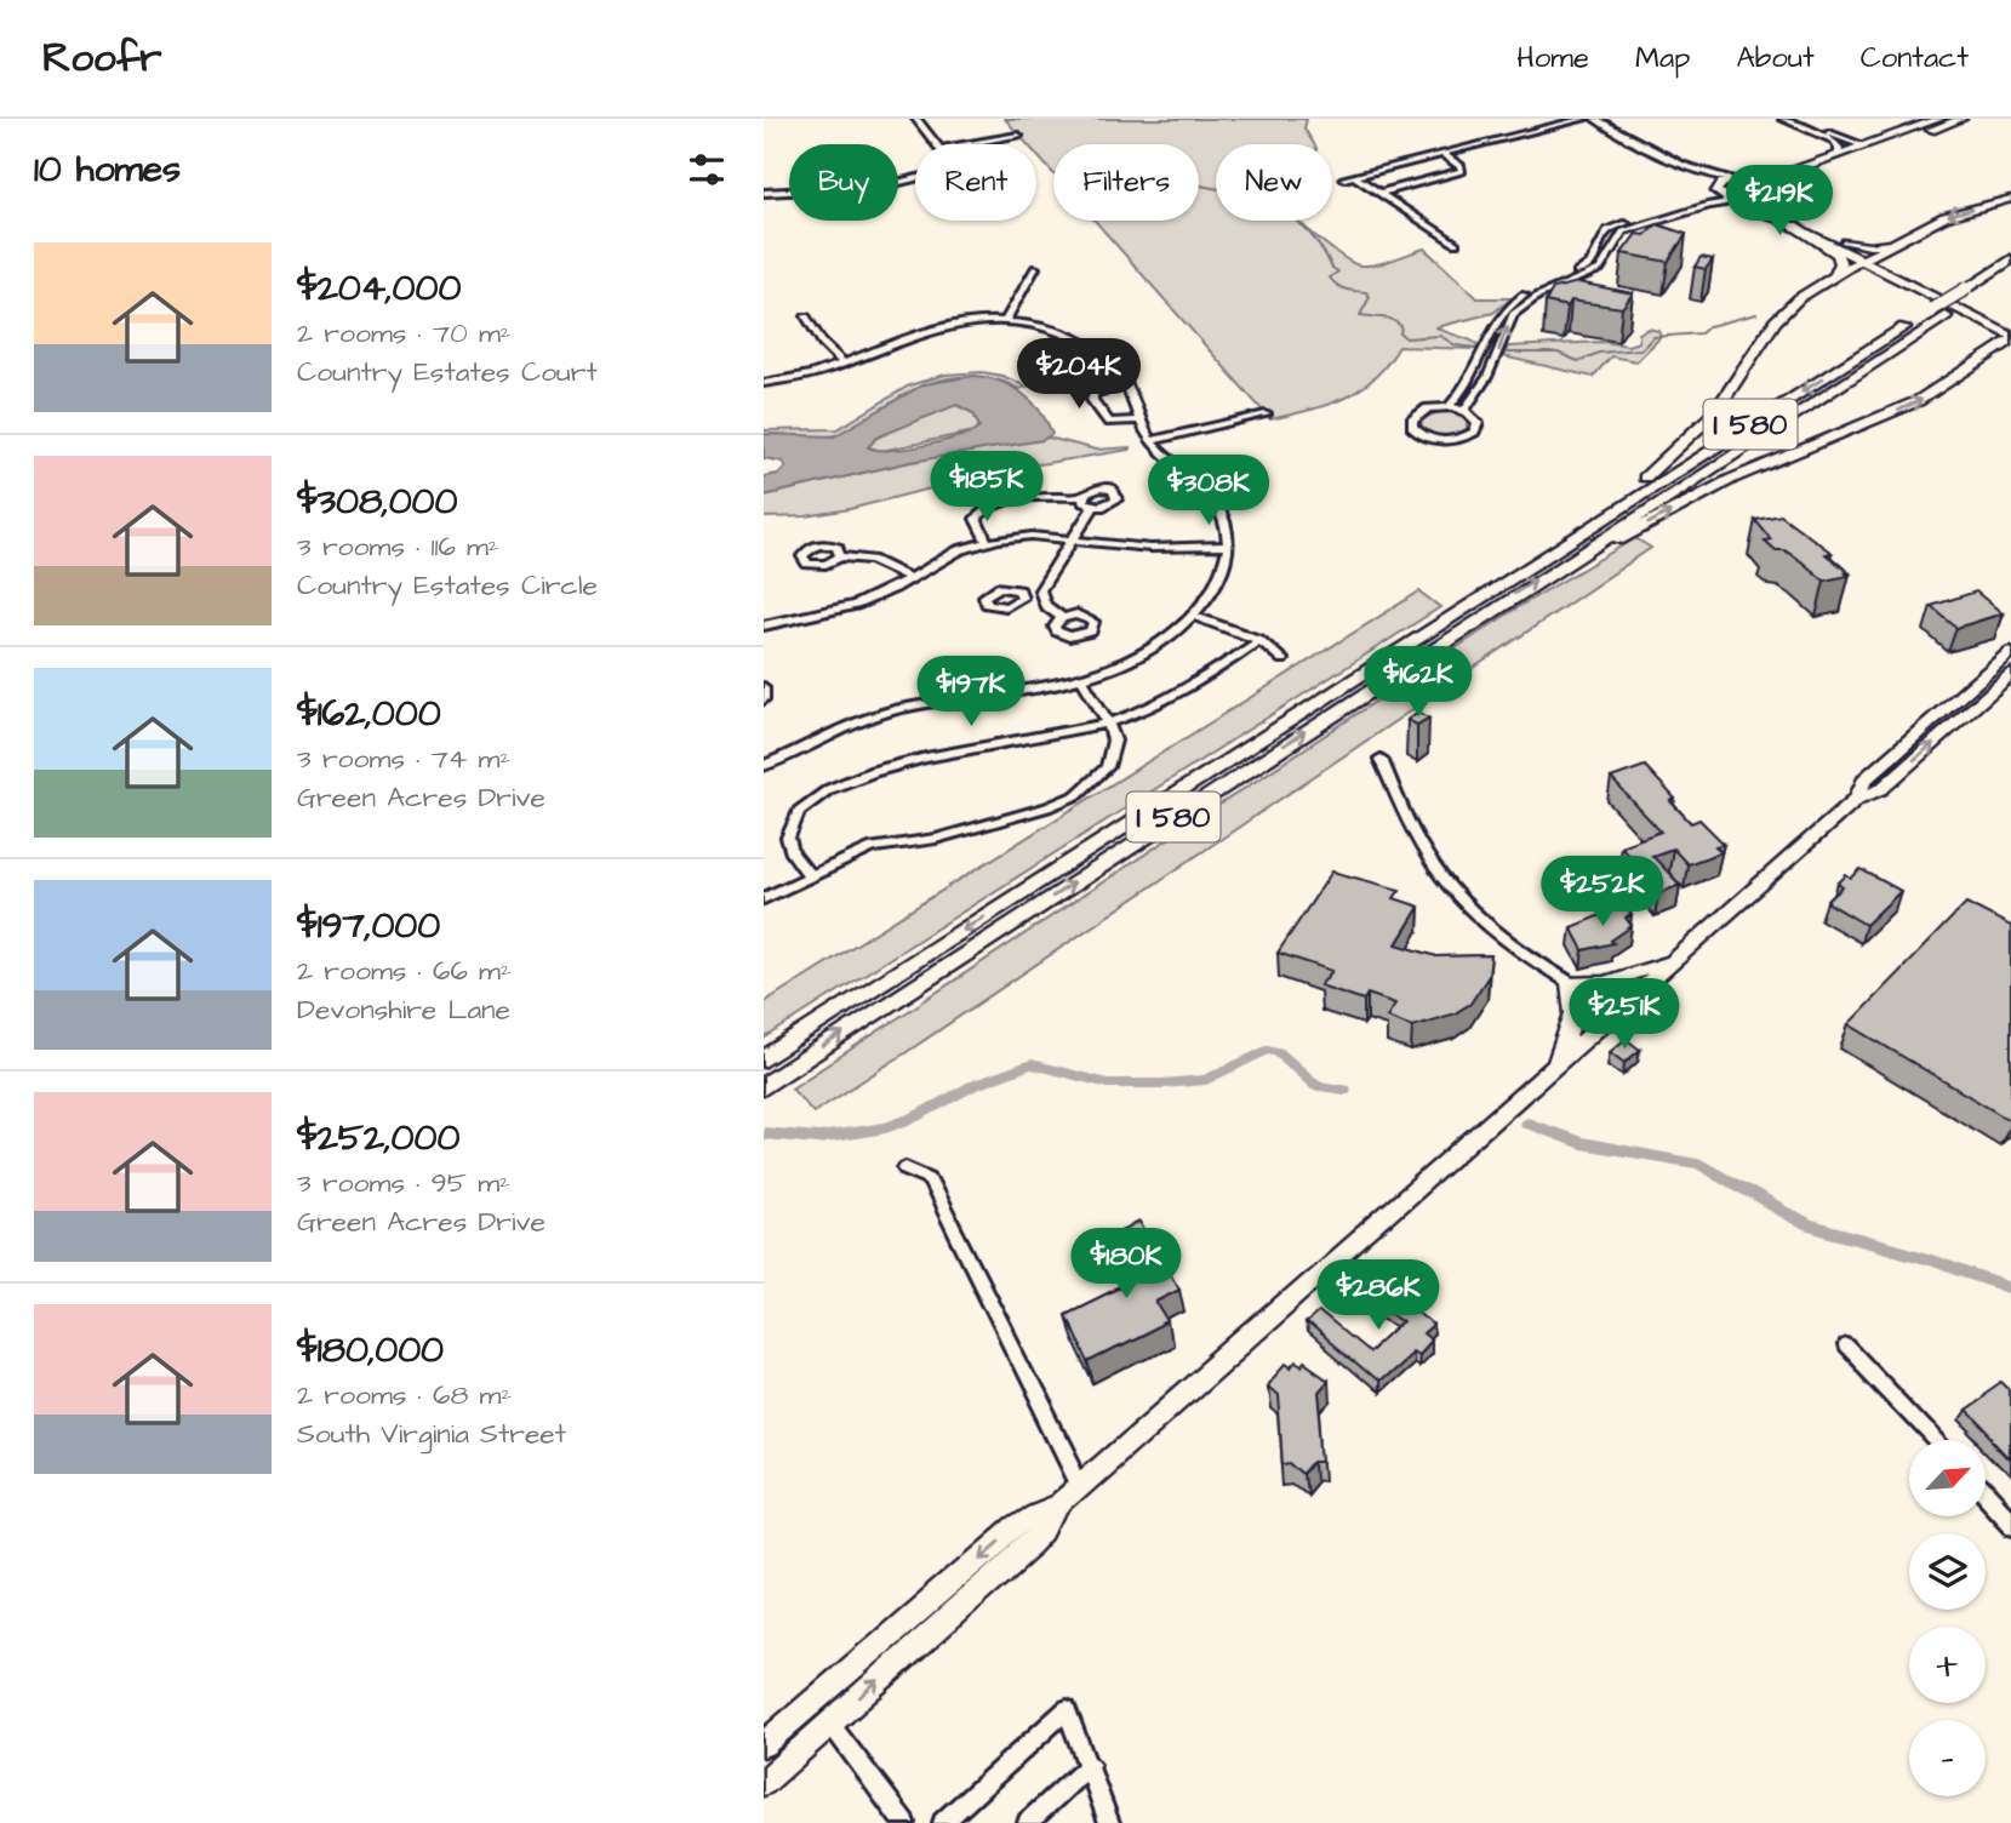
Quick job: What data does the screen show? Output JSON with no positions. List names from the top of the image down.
{
  "streets": {
    "highway": ["I 580"]
  },
  "north": "top right",
  "page": {
    "header": "Roofr",
    "nav": [
      "Home",
      "Map",
      "About",
      "Contact"
    ],
    "heading": "10 homes",
    "chip": [
      "Buy",
      "Rent",
      "Filters",
      "New"
    ],
    "price": [
      "$219K",
      "$204K",
      "$185K",
      "$308K",
      "$162K",
      "$197K",
      "$252K",
      "$251K",
      "$180K",
      "$286K"
    ],
    "list": [
      {
        "name": "$204,000",
        "note": "2 rooms · 70 m² · Country Estates Court"
      },
      {
        "name": "$308,000",
        "note": "3 rooms · 116 m² · Country Estates Circle"
      },
      {
        "name": "$162,000",
        "note": "3 rooms · 74 m² · Green Acres Drive"
      },
      {
        "name": "$197,000",
        "note": "2 rooms · 66 m² · Devonshire Lane"
      },
      {
        "name": "$252,000",
        "note": "3 rooms · 95 m² · Green Acres Drive"
      },
      {
        "name": "$180,000",
        "note": "2 rooms · 68 m² · South Virginia Street"
      }
    ],
    "map_buttons": ["+", "−"]
  }
}
